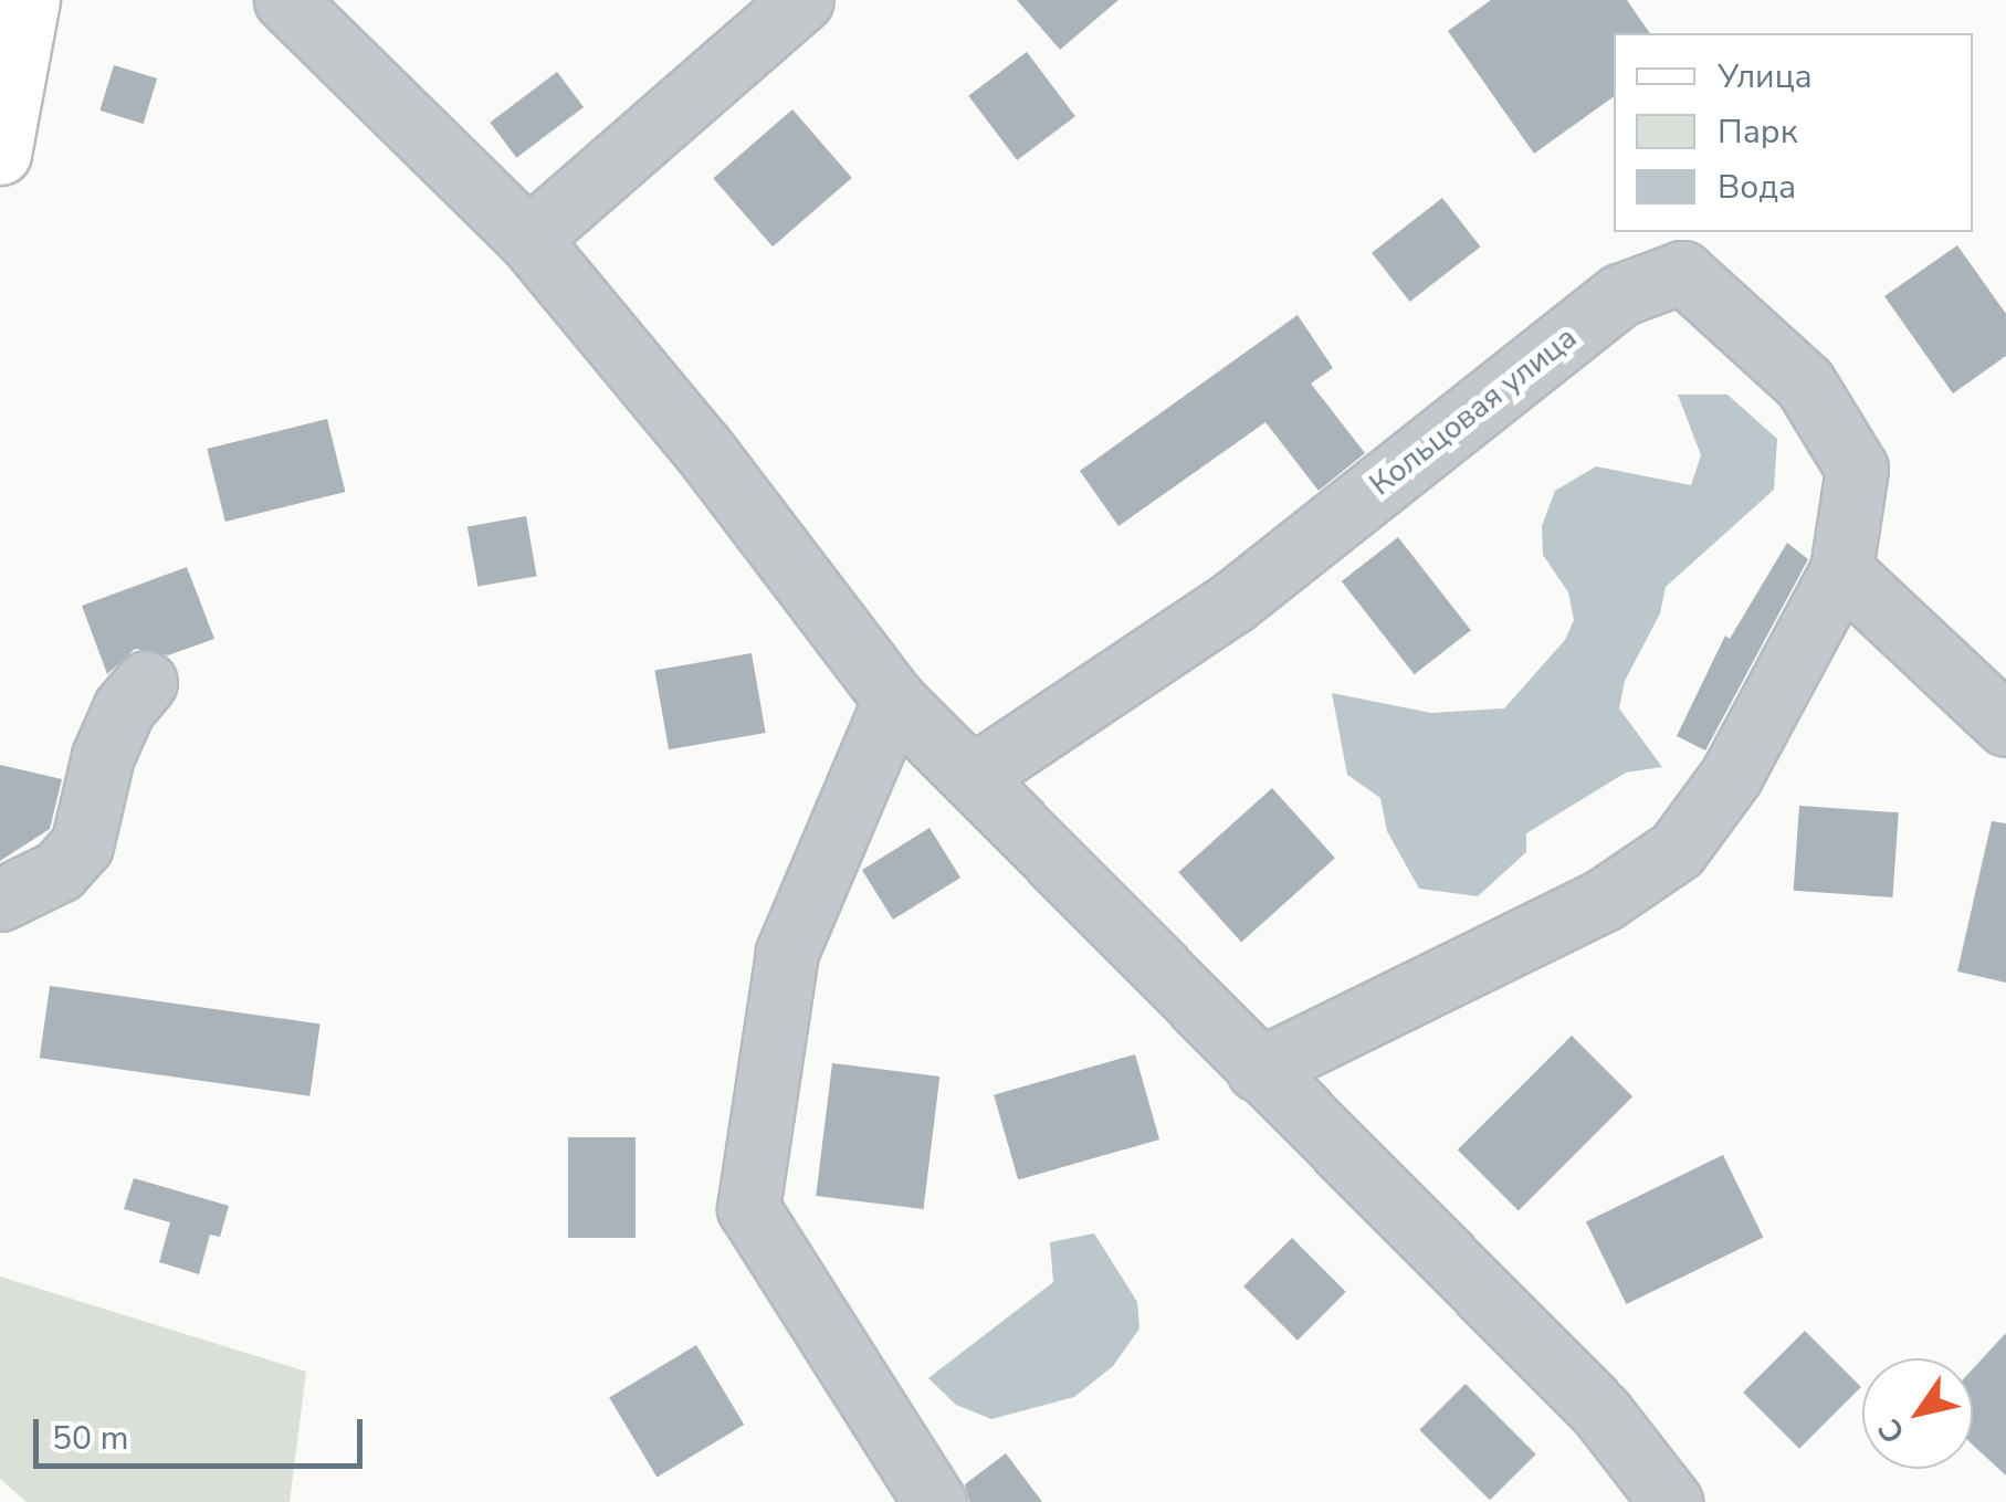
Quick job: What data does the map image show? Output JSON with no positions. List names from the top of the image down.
{
  "streets": {
    "street": ["Кольцовая улица"]
  },
  "legend": ["Улица", "Парк", "Вода"],
  "scale_bar": "50 m",
  "north": "bottom left"
}
